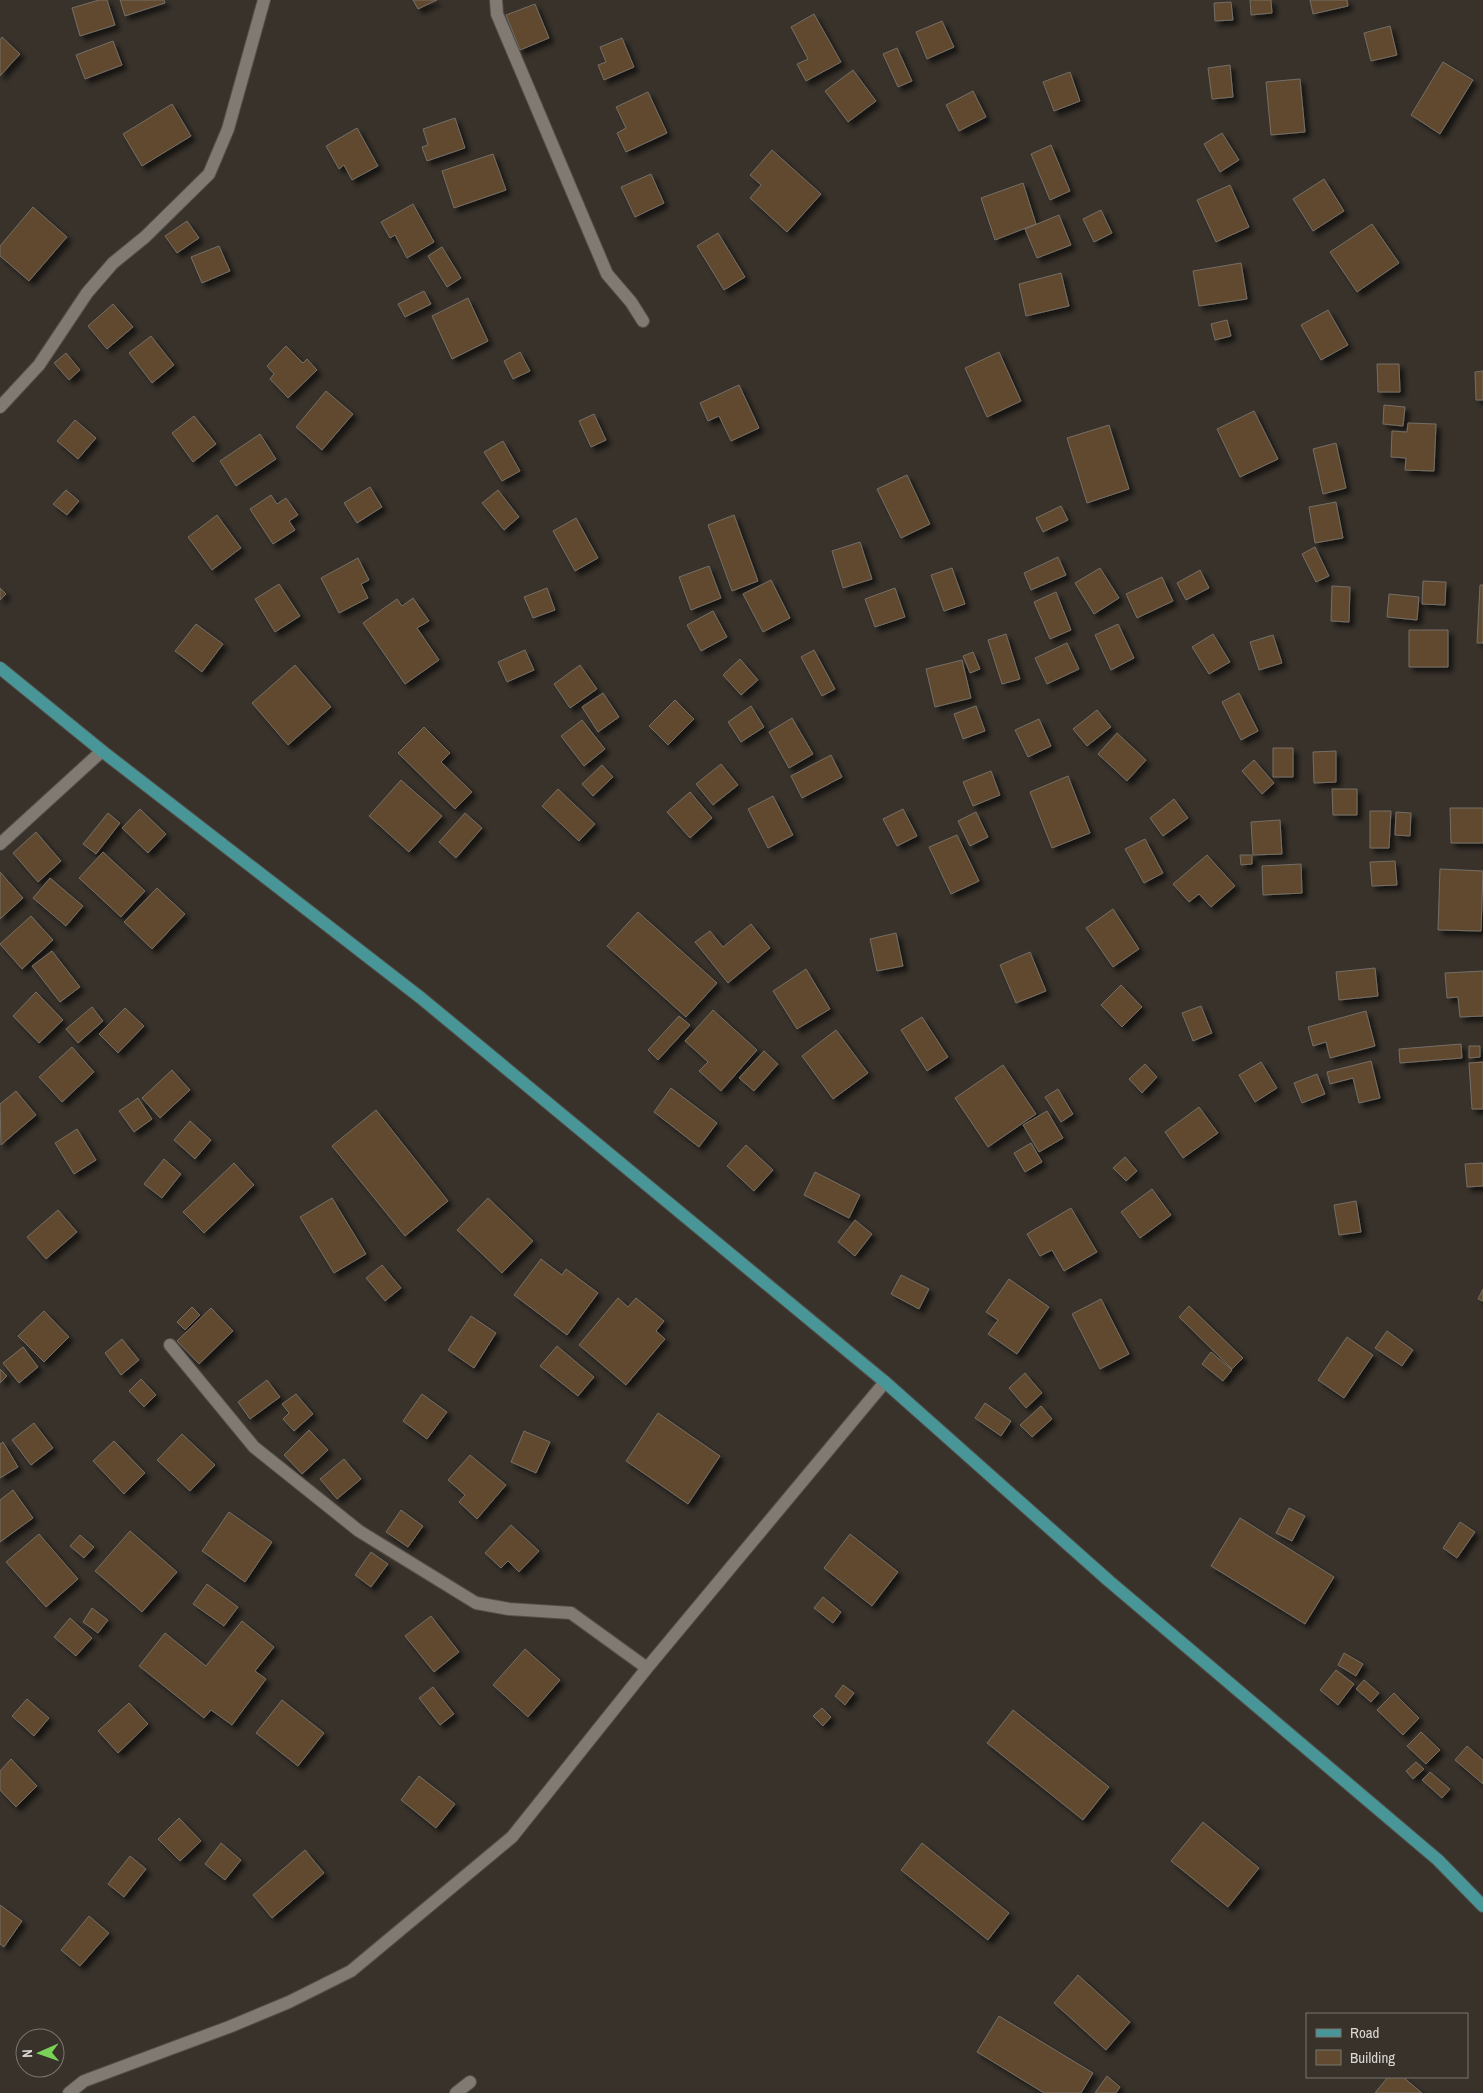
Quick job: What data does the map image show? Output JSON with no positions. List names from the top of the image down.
{
  "legend": ["Road", "Building"],
  "north": "left"
}
